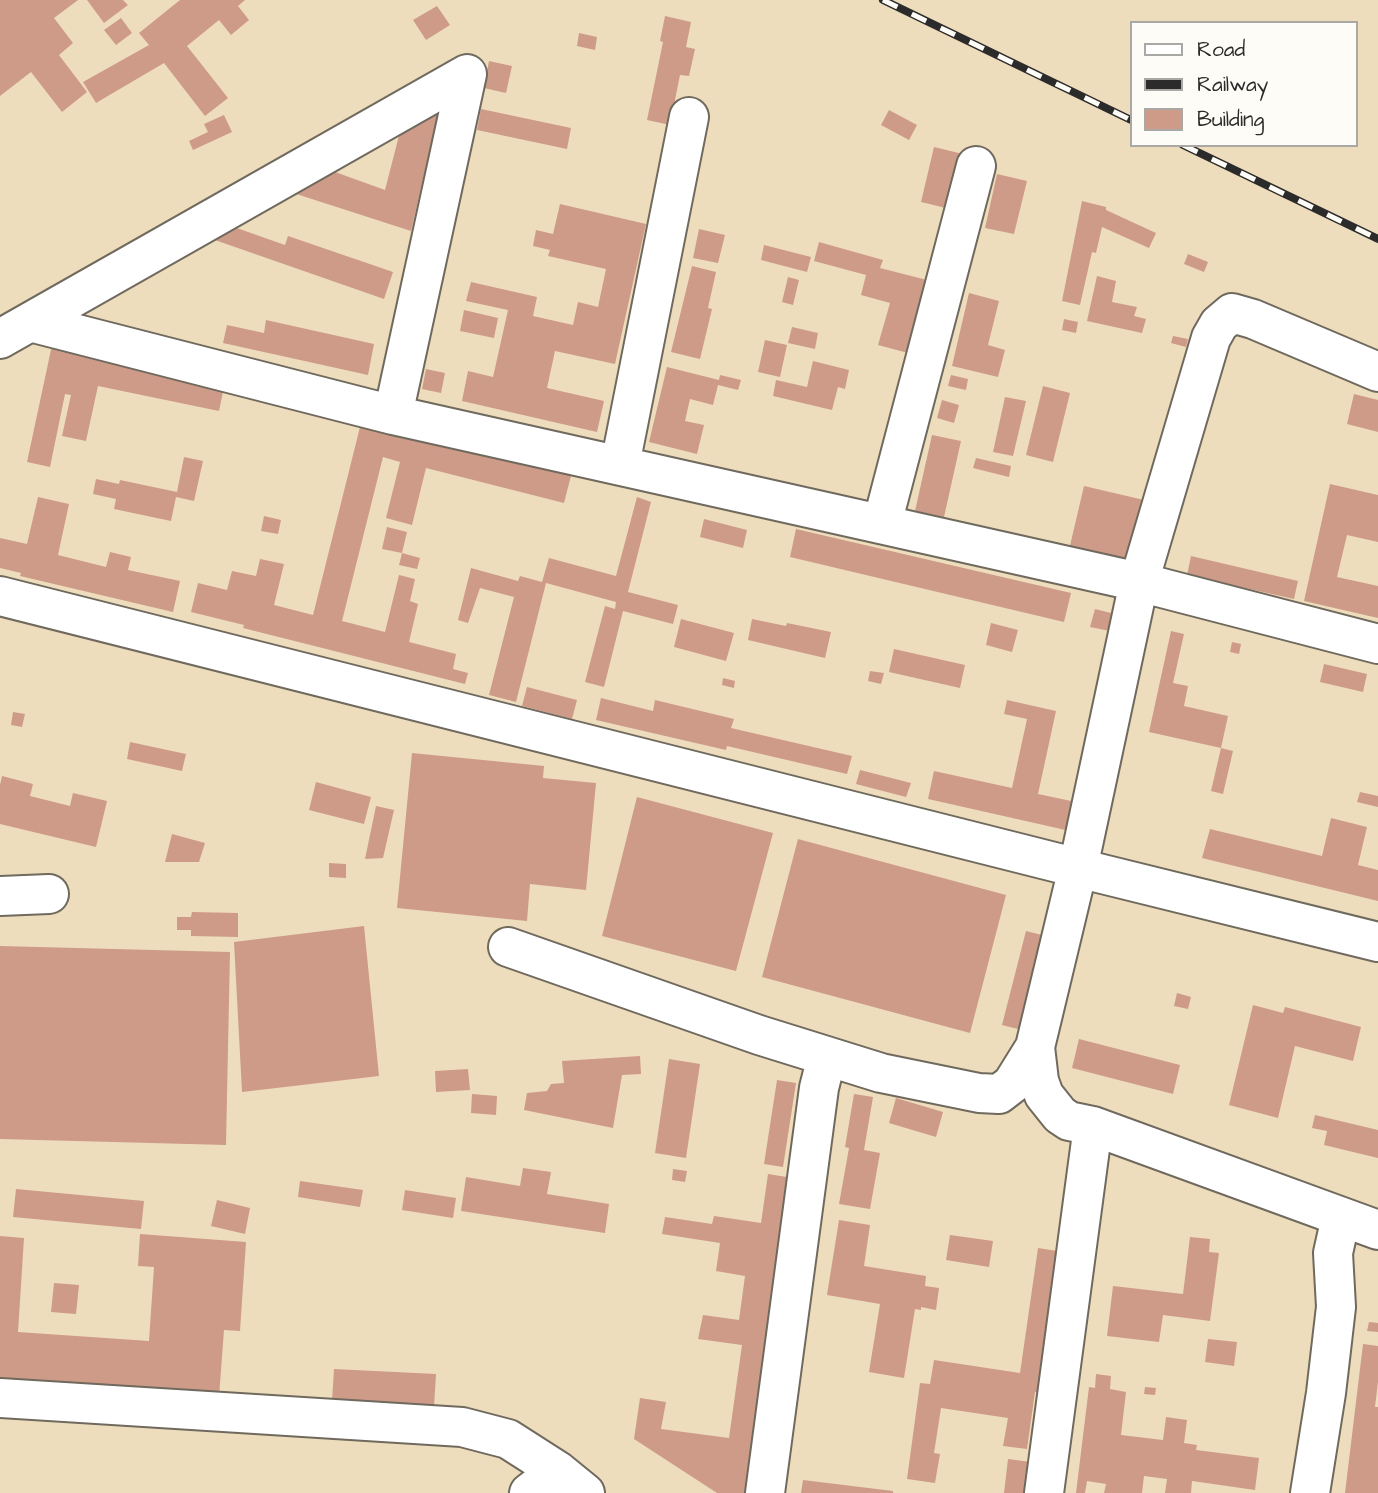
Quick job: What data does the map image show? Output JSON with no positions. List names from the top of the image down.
{
  "legend": ["Road", "Railway", "Building"]
}
